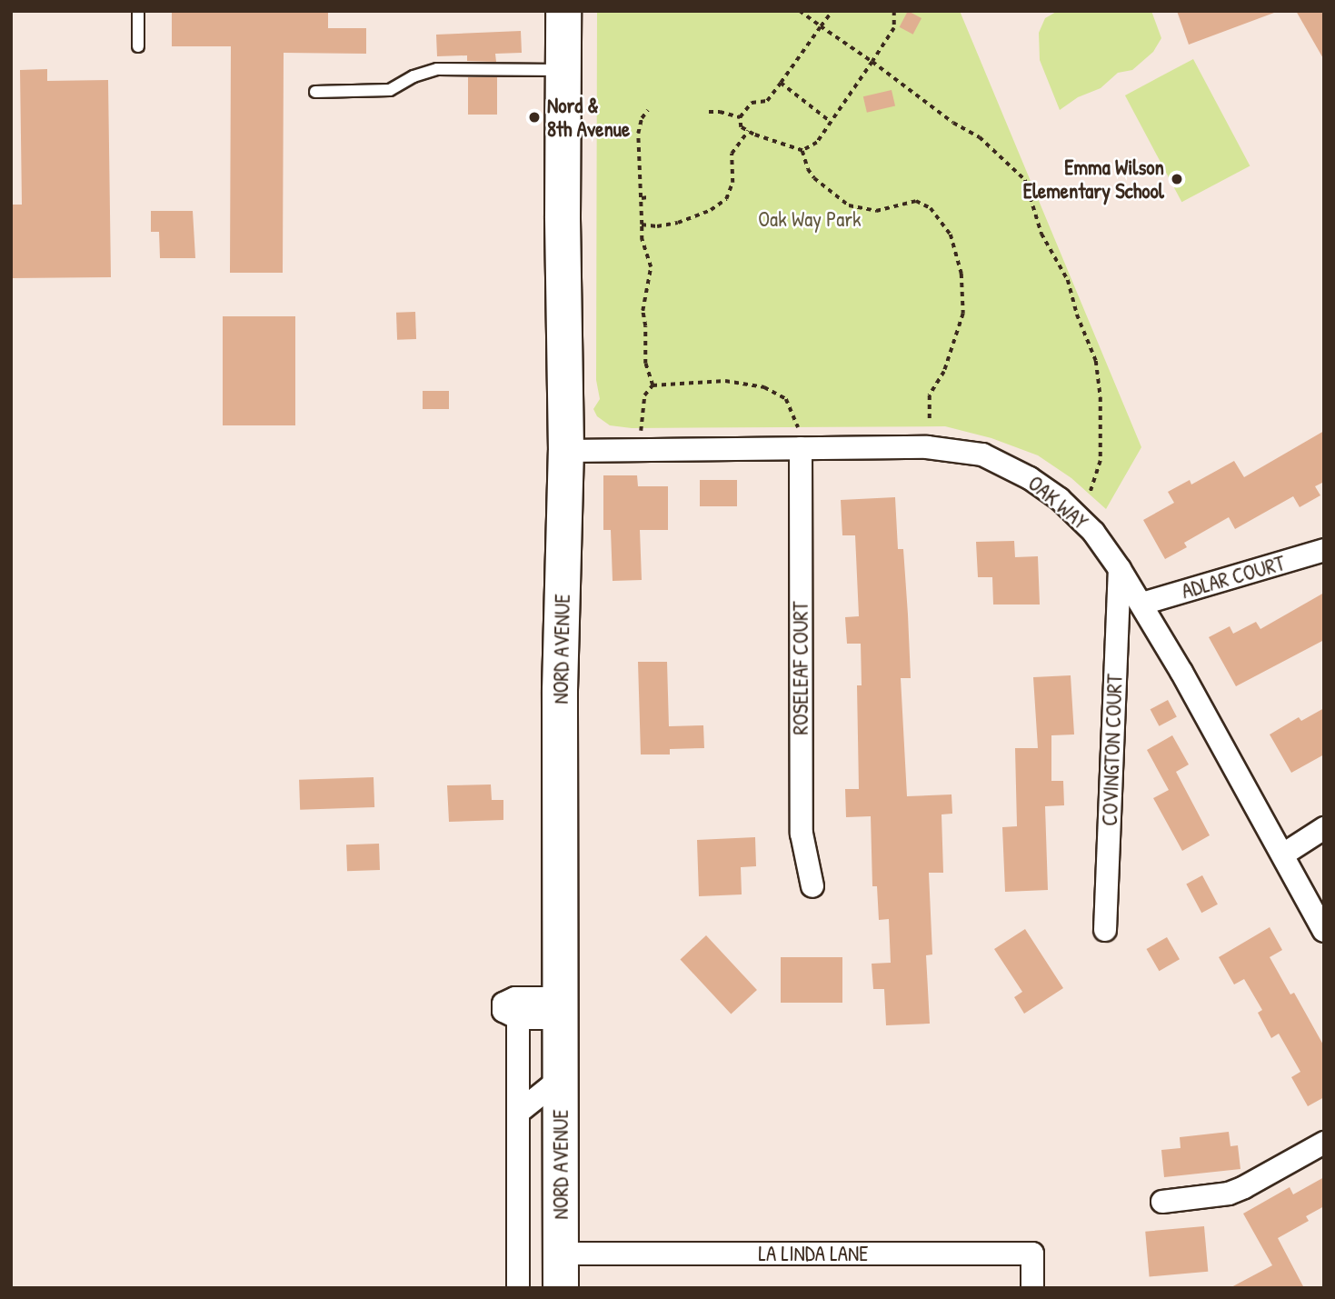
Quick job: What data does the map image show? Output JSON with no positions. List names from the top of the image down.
{
  "streets": {
    "main road": ["NORD AVENUE"],
    "street": [
      "OAK WAY",
      "ADLAR COURT",
      "ROSELEAF COURT",
      "COVINGTON COURT",
      "LA LINDA LANE"
    ]
  },
  "crossings": [
    ["OAK WAY", "ADLAR COURT"],
    ["OAK WAY", "NORD AVENUE"],
    ["OAK WAY", "ROSELEAF COURT"],
    ["OAK WAY", "COVINGTON COURT"],
    ["NORD AVENUE", "LA LINDA LANE"]
  ],
  "parks": ["Oak Way Park"],
  "places": ["Nord & 8th Avenue", "Emma Wilson Elementary School"]
}
